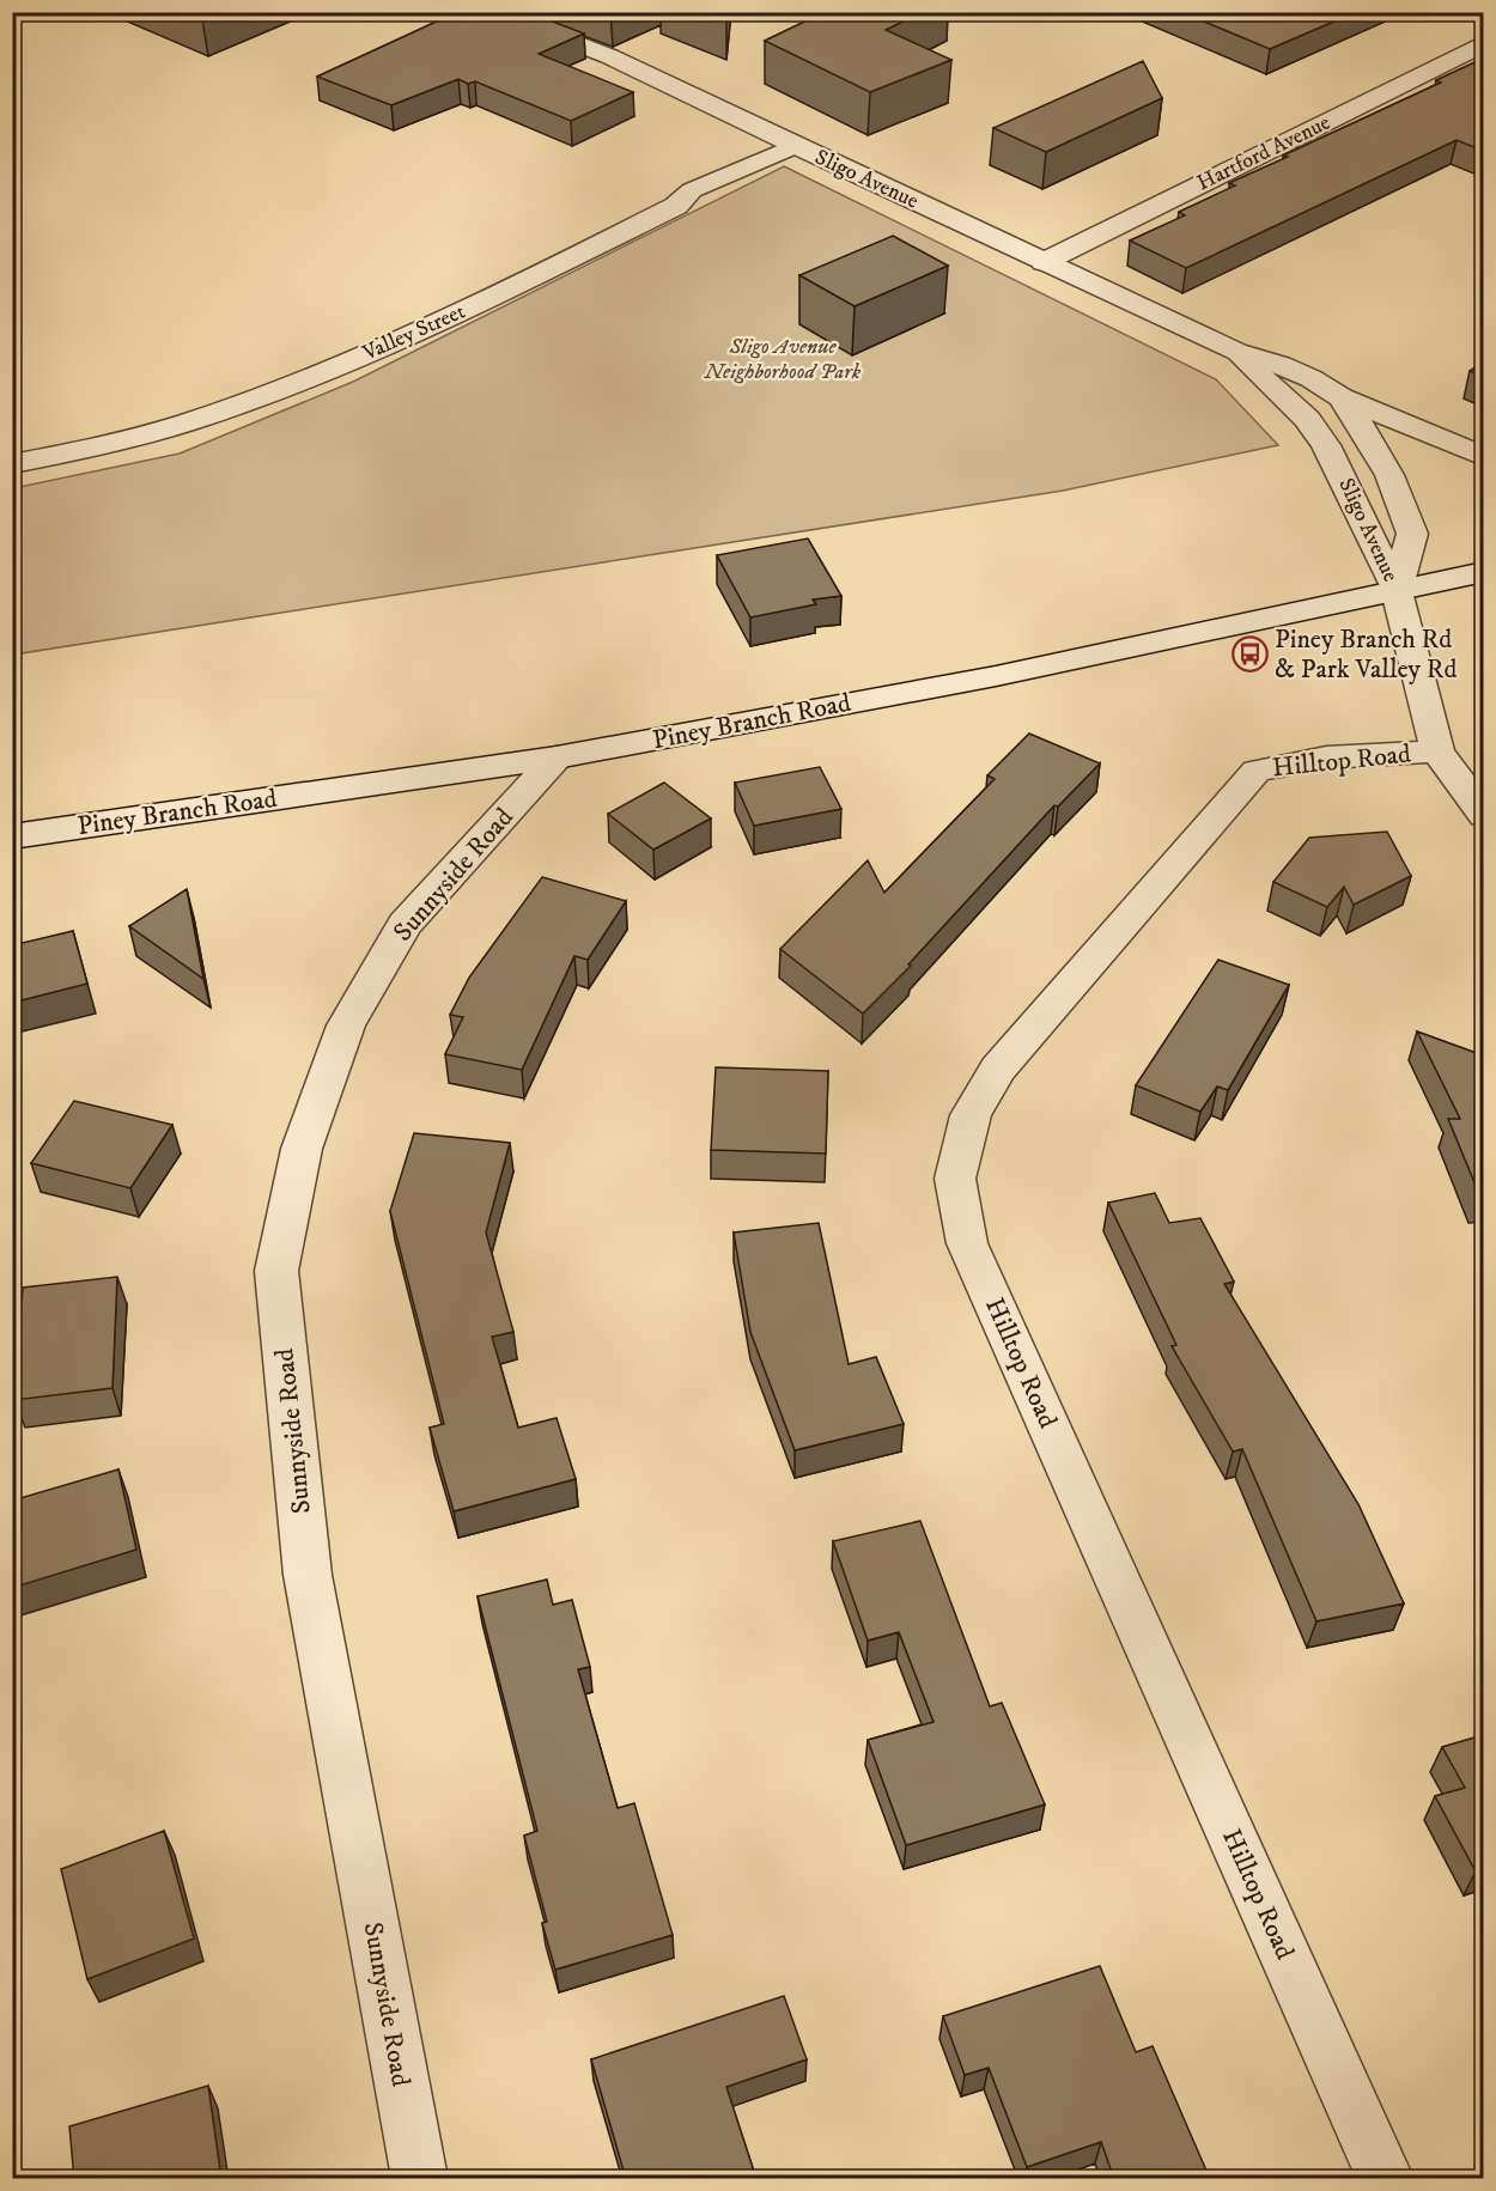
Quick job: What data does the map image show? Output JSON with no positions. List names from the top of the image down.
{
  "streets": {
    "street": [
      "Hartford Avenue",
      "Sligo Avenue",
      "Valley Street",
      "Piney Branch Road",
      "Hilltop Road",
      "Sunnyside Road"
    ]
  },
  "crossings": [
    ["Hartford Avenue", "Sligo Avenue"],
    ["Sligo Avenue", "Valley Street"],
    ["Sligo Avenue", "Piney Branch Road"],
    ["Piney Branch Road", "Sunnyside Road"]
  ],
  "parks": ["Sligo Avenue Neighborhood Park"],
  "places": {
    "bus stop": ["Piney Branch Rd & Park Valley Rd"]
  }
}
